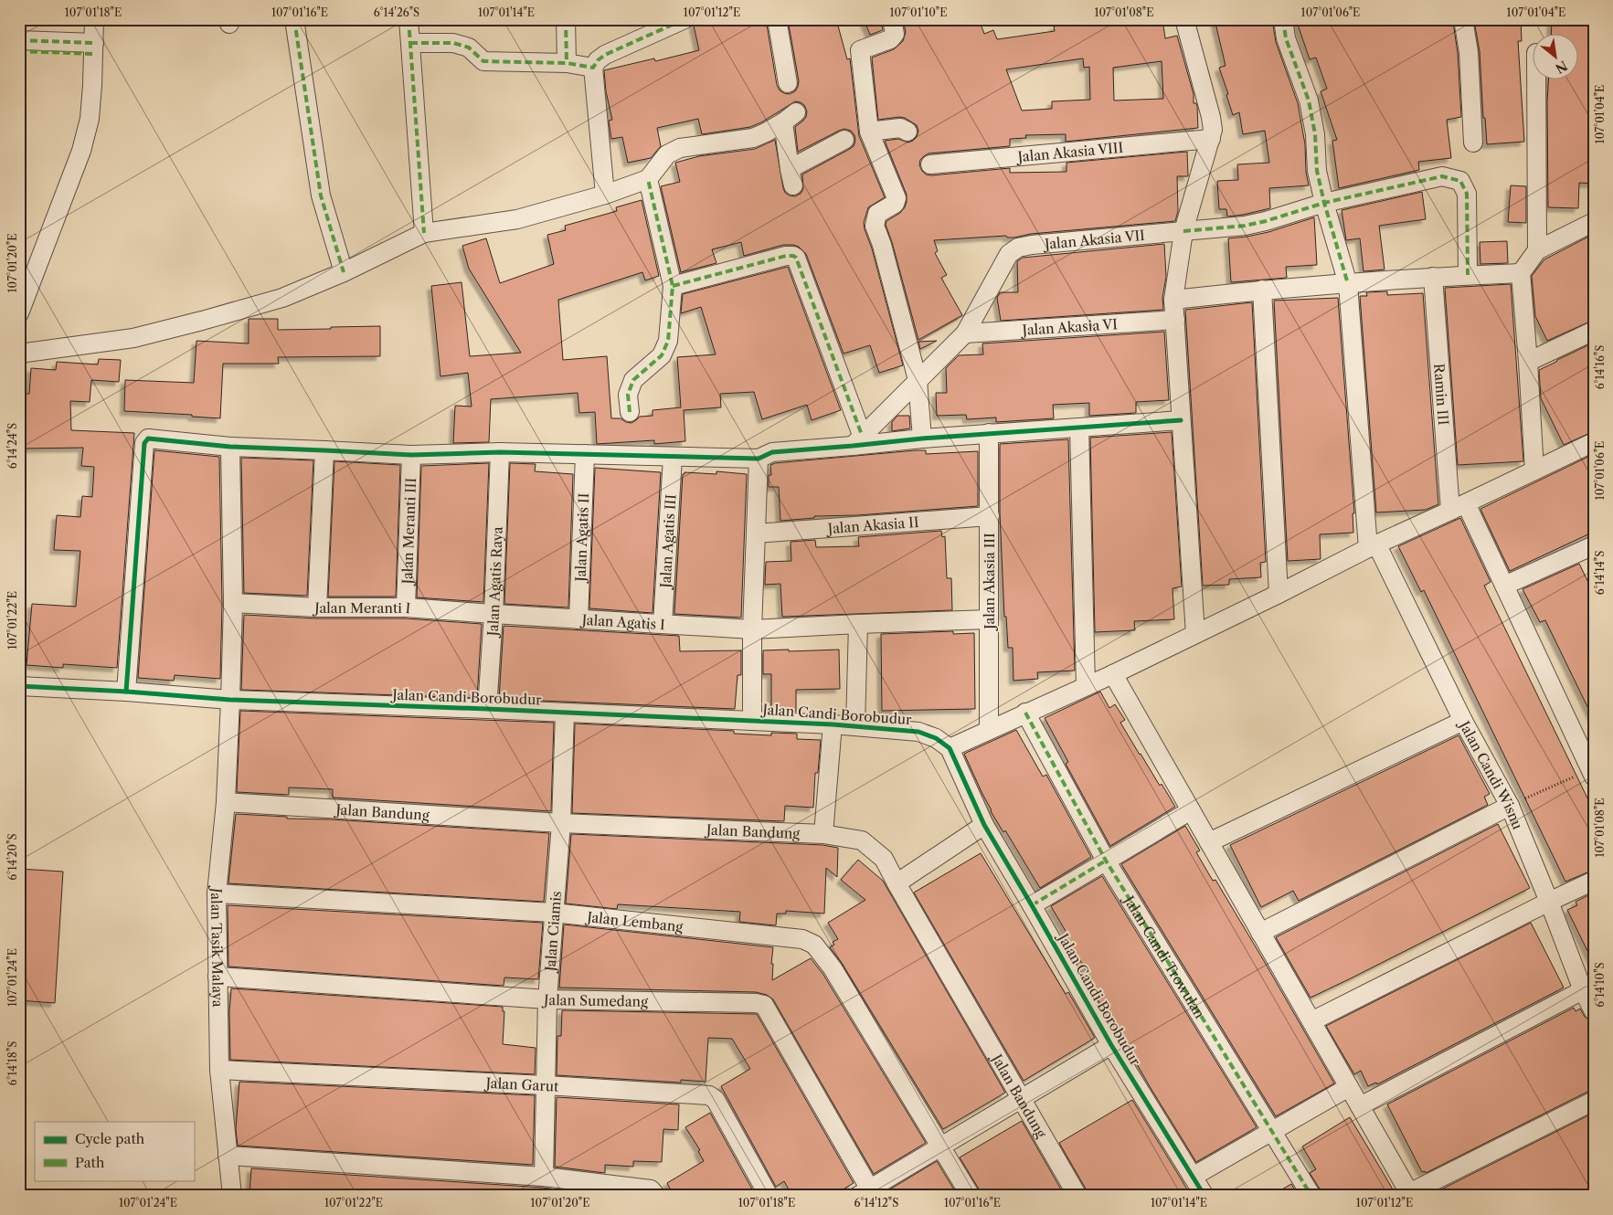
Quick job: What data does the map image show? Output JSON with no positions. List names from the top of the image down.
{
  "streets": {
    "street": [
      "Jalan Akasia VIII",
      "Jalan Akasia VII",
      "Jalan Akasia VI",
      "Ramin III",
      "Jalan Akasia II",
      "Jalan Meranti III",
      "Jalan Agatis II",
      "Jalan Agatis III",
      "Jalan Agatis Raya",
      "Jalan Akasia III",
      "Jalan Meranti I",
      "Jalan Agatis I",
      "Jalan Candi Borobudur",
      "Jalan Candi Wisnu",
      "Jalan Bandung",
      "Jalan Lembang",
      "Jalan Ciamis",
      "Jalan Tasik Malaya",
      "Jalan Candi Trowulan",
      "Jalan Sumedang",
      "Jalan Garut"
    ]
  },
  "crossings": [
    ["Jalan Akasia VII", "Jalan Akasia VI"],
    ["Jalan Akasia II", "Jalan Akasia III"],
    ["Jalan Meranti III", "Jalan Meranti I"],
    ["Jalan Agatis II", "Jalan Agatis I"],
    ["Jalan Agatis III", "Jalan Agatis I"],
    ["Jalan Agatis Raya", "Jalan Meranti I"],
    ["Jalan Agatis Raya", "Jalan Agatis I"],
    ["Jalan Agatis Raya", "Jalan Candi Borobudur"],
    ["Jalan Akasia III", "Jalan Agatis I"],
    ["Jalan Meranti I", "Jalan Agatis I"],
    ["Jalan Meranti I", "Jalan Tasik Malaya"],
    ["Jalan Candi Borobudur", "Jalan Ciamis"],
    ["Jalan Candi Borobudur", "Jalan Tasik Malaya"],
    ["Jalan Bandung", "Jalan Ciamis"],
    ["Jalan Bandung", "Jalan Tasik Malaya"],
    ["Jalan Lembang", "Jalan Ciamis"],
    ["Jalan Lembang", "Jalan Tasik Malaya"],
    ["Jalan Ciamis", "Jalan Sumedang"],
    ["Jalan Ciamis", "Jalan Garut"],
    ["Jalan Tasik Malaya", "Jalan Sumedang"],
    ["Jalan Tasik Malaya", "Jalan Garut"]
  ],
  "legend": ["Cycle path", "Path"],
  "north": "bottom right",
  "coordinates": [
    "107°01'18\"E",
    "107°01'16\"E",
    "6°14'26\"S",
    "107°01'14\"E",
    "107°01'12\"E",
    "107°01'10\"E",
    "107°01'08\"E",
    "107°01'06\"E",
    "107°01'04\"E",
    "107°01'20\"E",
    "6°14'16\"S",
    "6°14'24\"S",
    "6°14'14\"S",
    "107°01'22\"E",
    "6°14'20\"S",
    "107°01'24\"E",
    "6°14'10\"S",
    "6°14'18\"S",
    "6°14'12\"S"
  ]
}
